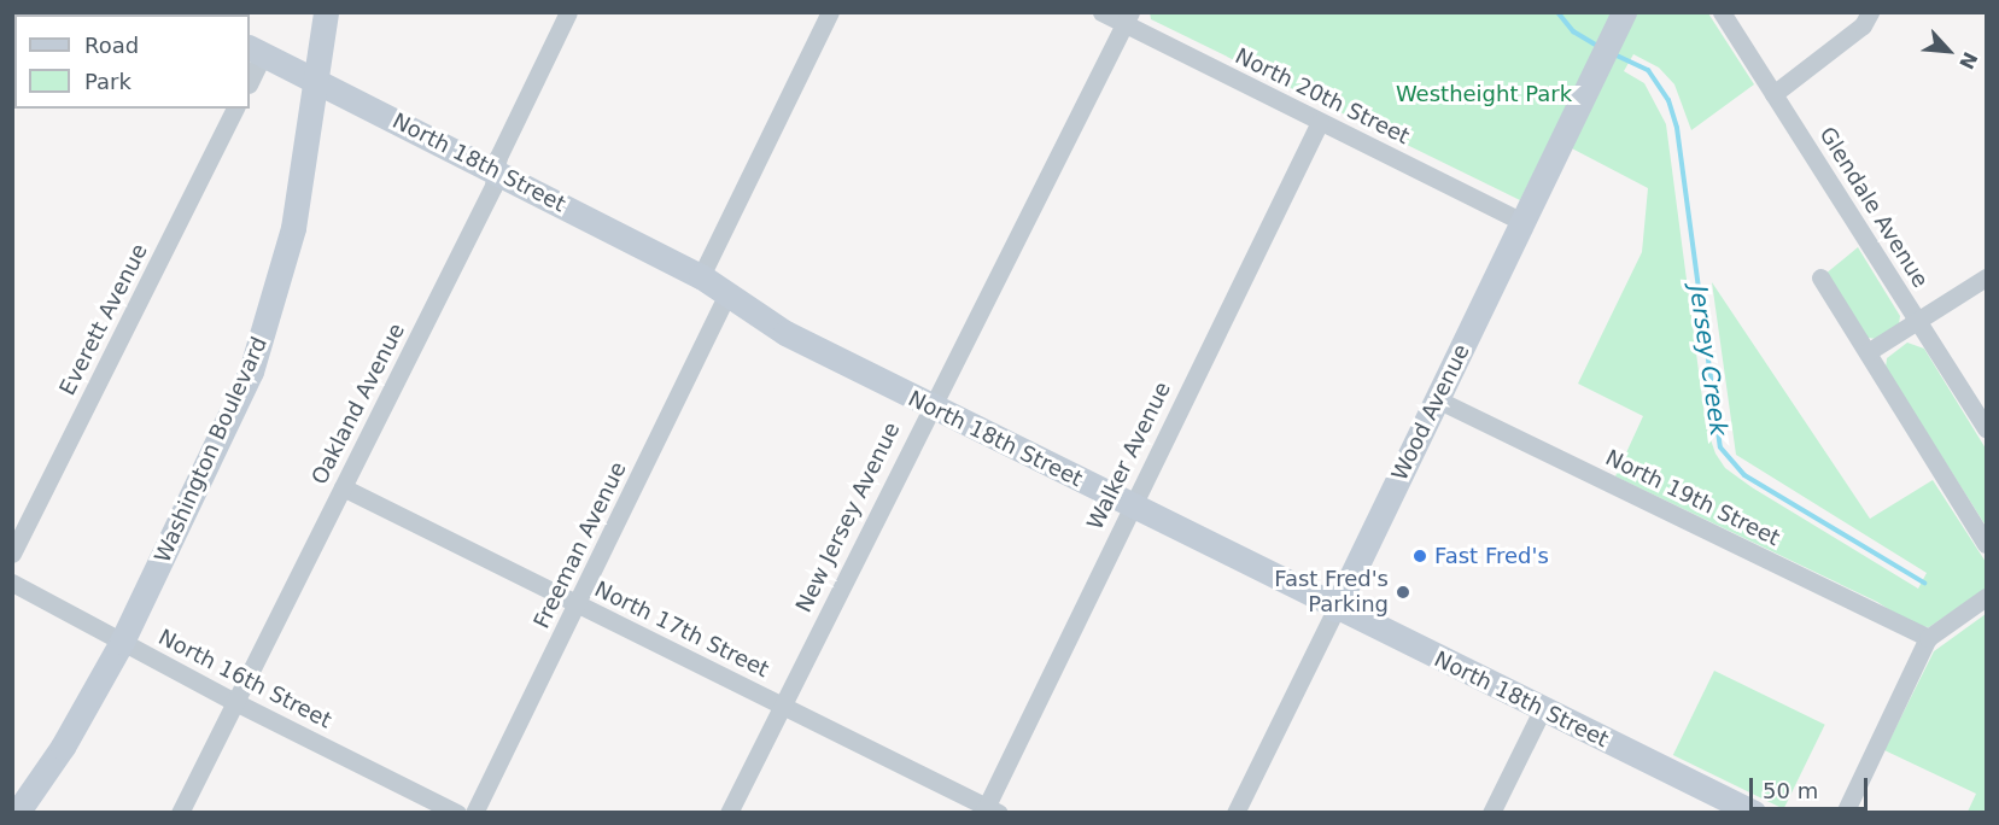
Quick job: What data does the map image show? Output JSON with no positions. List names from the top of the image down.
{
  "streets": {
    "main road": ["North 18th Street", "Wood Avenue", "Washington Boulevard"],
    "street": [
      "North 20th Street",
      "Glendale Avenue",
      "Everett Avenue",
      "Oakland Avenue",
      "Walker Avenue",
      "North 19th Street",
      "New Jersey Avenue",
      "Freeman Avenue",
      "North 17th Street",
      "North 16th Street"
    ]
  },
  "crossings": [
    ["North 20th Street", "Wood Avenue"],
    ["North 20th Street", "Walker Avenue"],
    ["North 20th Street", "New Jersey Avenue"],
    ["North 18th Street", "Oakland Avenue"],
    ["North 18th Street", "Wood Avenue"],
    ["North 18th Street", "Washington Boulevard"],
    ["North 18th Street", "Walker Avenue"],
    ["North 18th Street", "New Jersey Avenue"],
    ["North 18th Street", "Freeman Avenue"],
    ["Oakland Avenue", "North 17th Street"],
    ["Oakland Avenue", "North 16th Street"],
    ["Wood Avenue", "North 19th Street"],
    ["Washington Boulevard", "North 16th Street"],
    ["Walker Avenue", "North 17th Street"],
    ["New Jersey Avenue", "North 17th Street"],
    ["Freeman Avenue", "North 17th Street"]
  ],
  "water": ["Jersey Creek"],
  "parks": ["Westheight Park"],
  "places": ["Fast Fred's", "Fast Fred's Parking"],
  "legend": ["Road", "Park"],
  "scale_bar": "50 m",
  "north": "bottom right"
}
